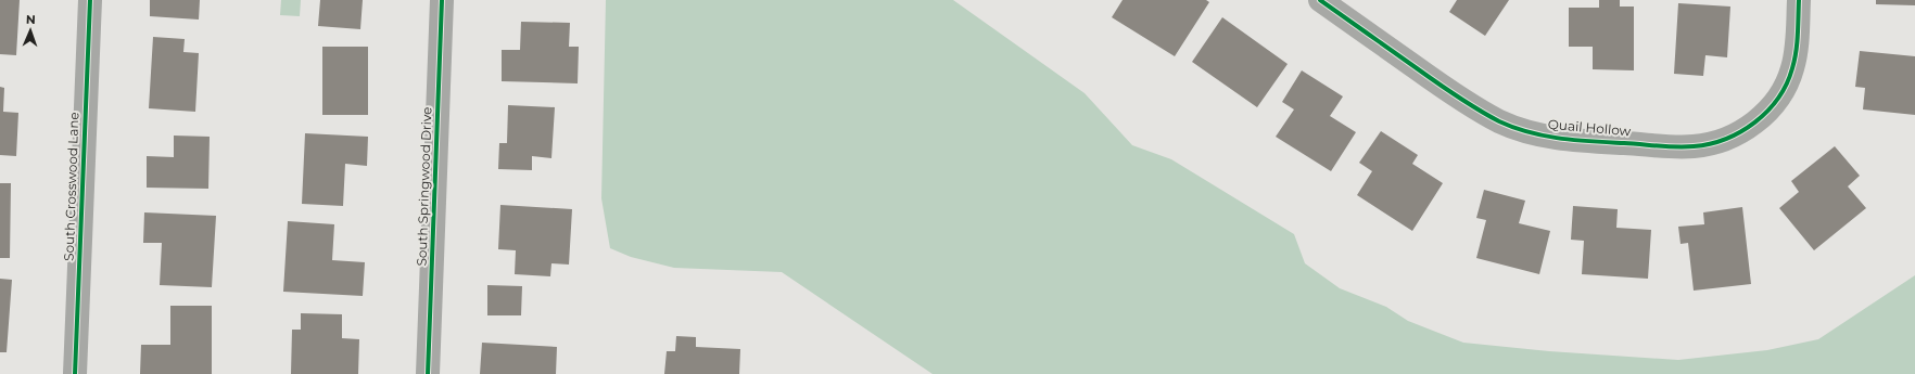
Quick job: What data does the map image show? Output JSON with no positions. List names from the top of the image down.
{
  "streets": {
    "street": ["Quail Hollow", "South Crosswood Lane", "South Springwood Drive"]
  },
  "north": "top"
}
